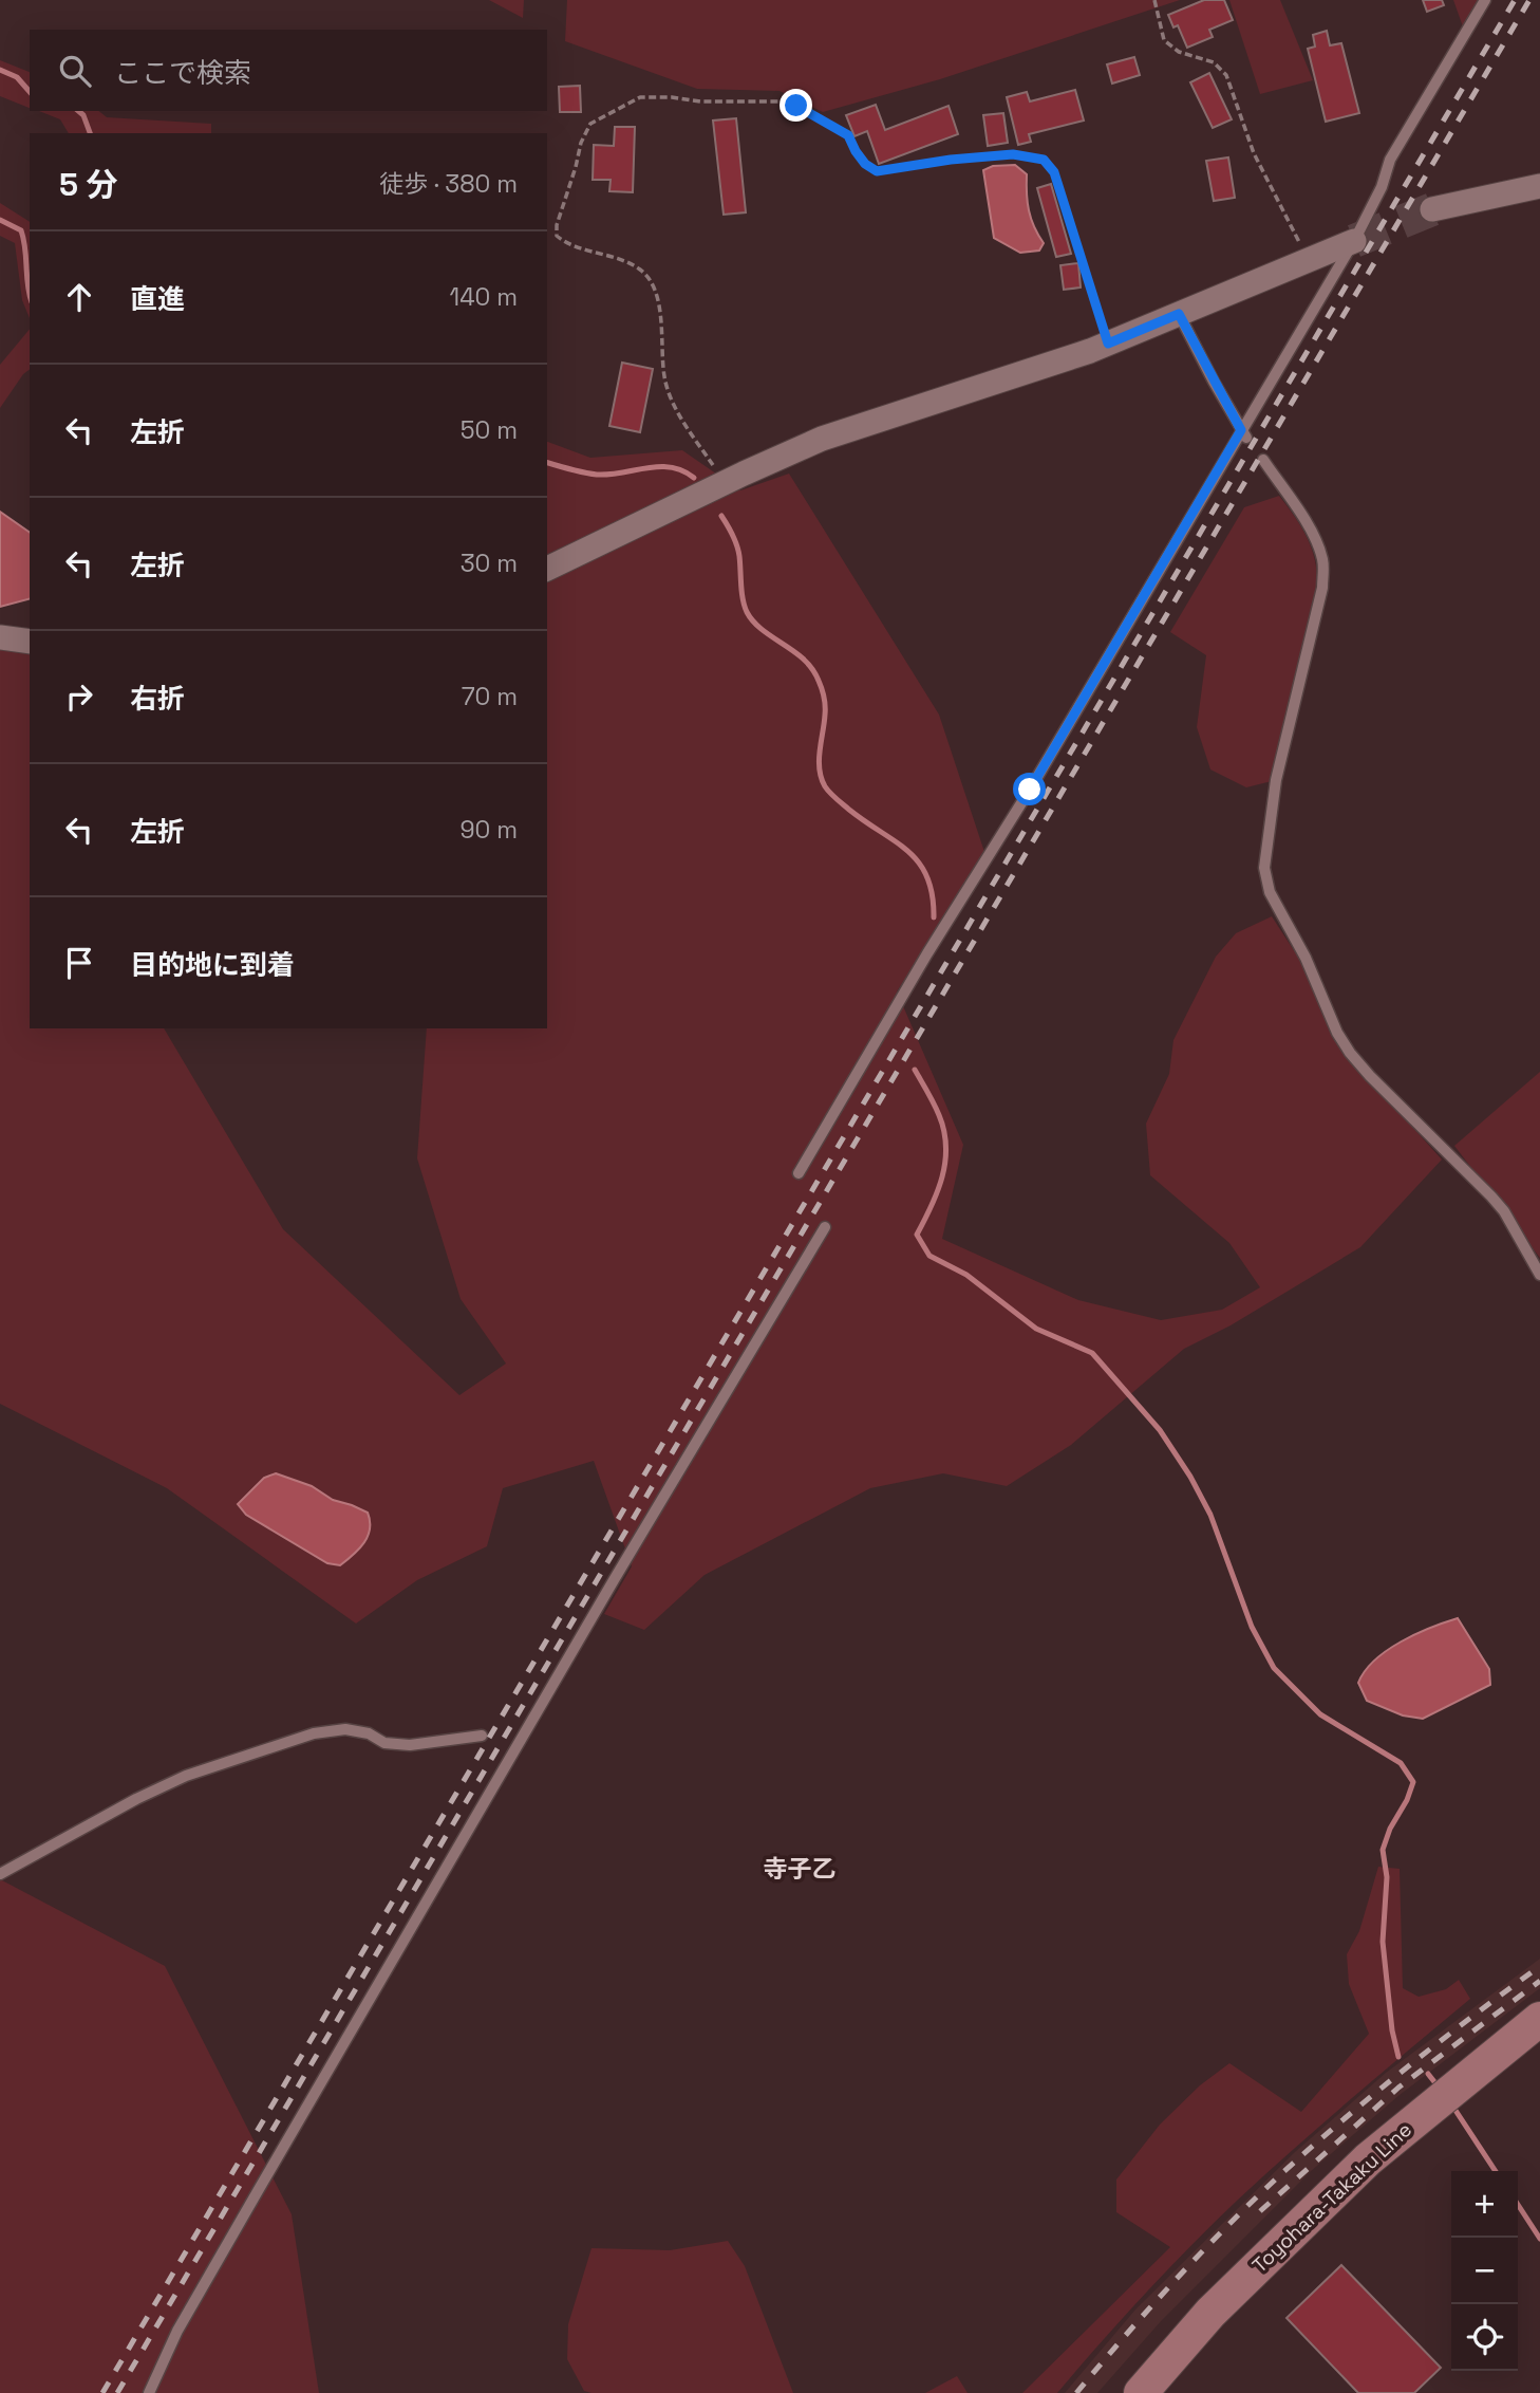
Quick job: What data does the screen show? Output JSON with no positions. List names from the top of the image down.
{
  "streets": {
    "main road": ["Toyohara-Takaku Line"]
  },
  "districts": ["寺子乙"],
  "page": {
    "search": "ここで検索",
    "heading": ["5 分", "徒歩 · 380 m"],
    "list": [
      ["直進", "140 m"],
      ["左折", "50 m"],
      ["左折", "30 m"],
      ["右折", "70 m"],
      ["左折", "90 m"],
      "目的地に到着"
    ],
    "map_buttons": ["+", "−"]
  }
}
